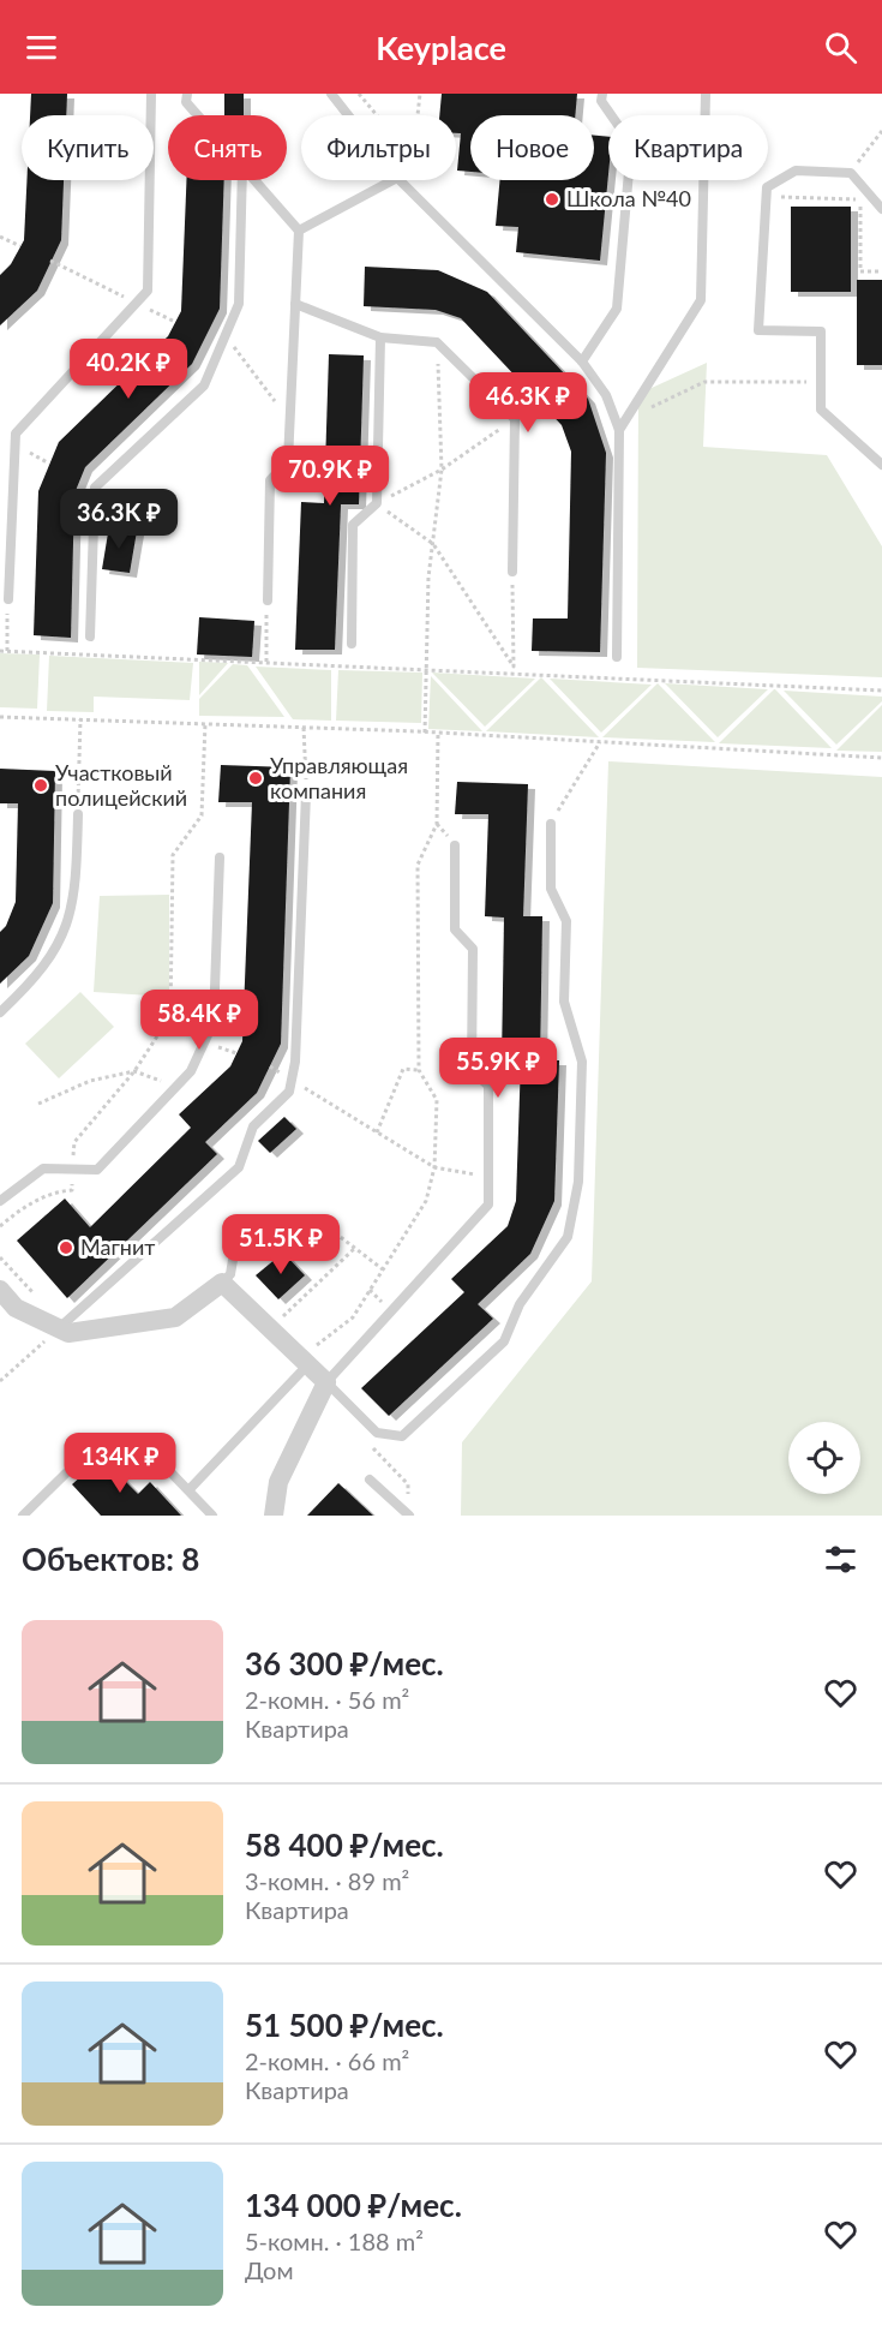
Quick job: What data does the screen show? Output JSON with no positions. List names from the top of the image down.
{
  "places": [
    "Школа №40",
    "Управляющая компания",
    "Участковый полицейский",
    "Магнит"
  ],
  "page": {
    "header": "Keyplace",
    "chip": [
      "Купить",
      "Снять",
      "Фильтры",
      "Новое",
      "Квартира"
    ],
    "price": [
      "40.2K ₽",
      "46.3K ₽",
      "70.9K ₽",
      "36.3K ₽",
      "58.4K ₽",
      "55.9K ₽",
      "51.5K ₽",
      "134K ₽"
    ],
    "heading": "Объектов: 8",
    "list": [
      {
        "name": "36 300 ₽/мес.",
        "note": "2-комн. · 56 m² · Квартира"
      },
      {
        "name": "58 400 ₽/мес.",
        "note": "3-комн. · 89 m² · Квартира"
      },
      {
        "name": "51 500 ₽/мес.",
        "note": "2-комн. · 66 m² · Квартира"
      },
      {
        "name": "134 000 ₽/мес.",
        "note": "5-комн. · 188 m² · Дом"
      }
    ]
  }
}
